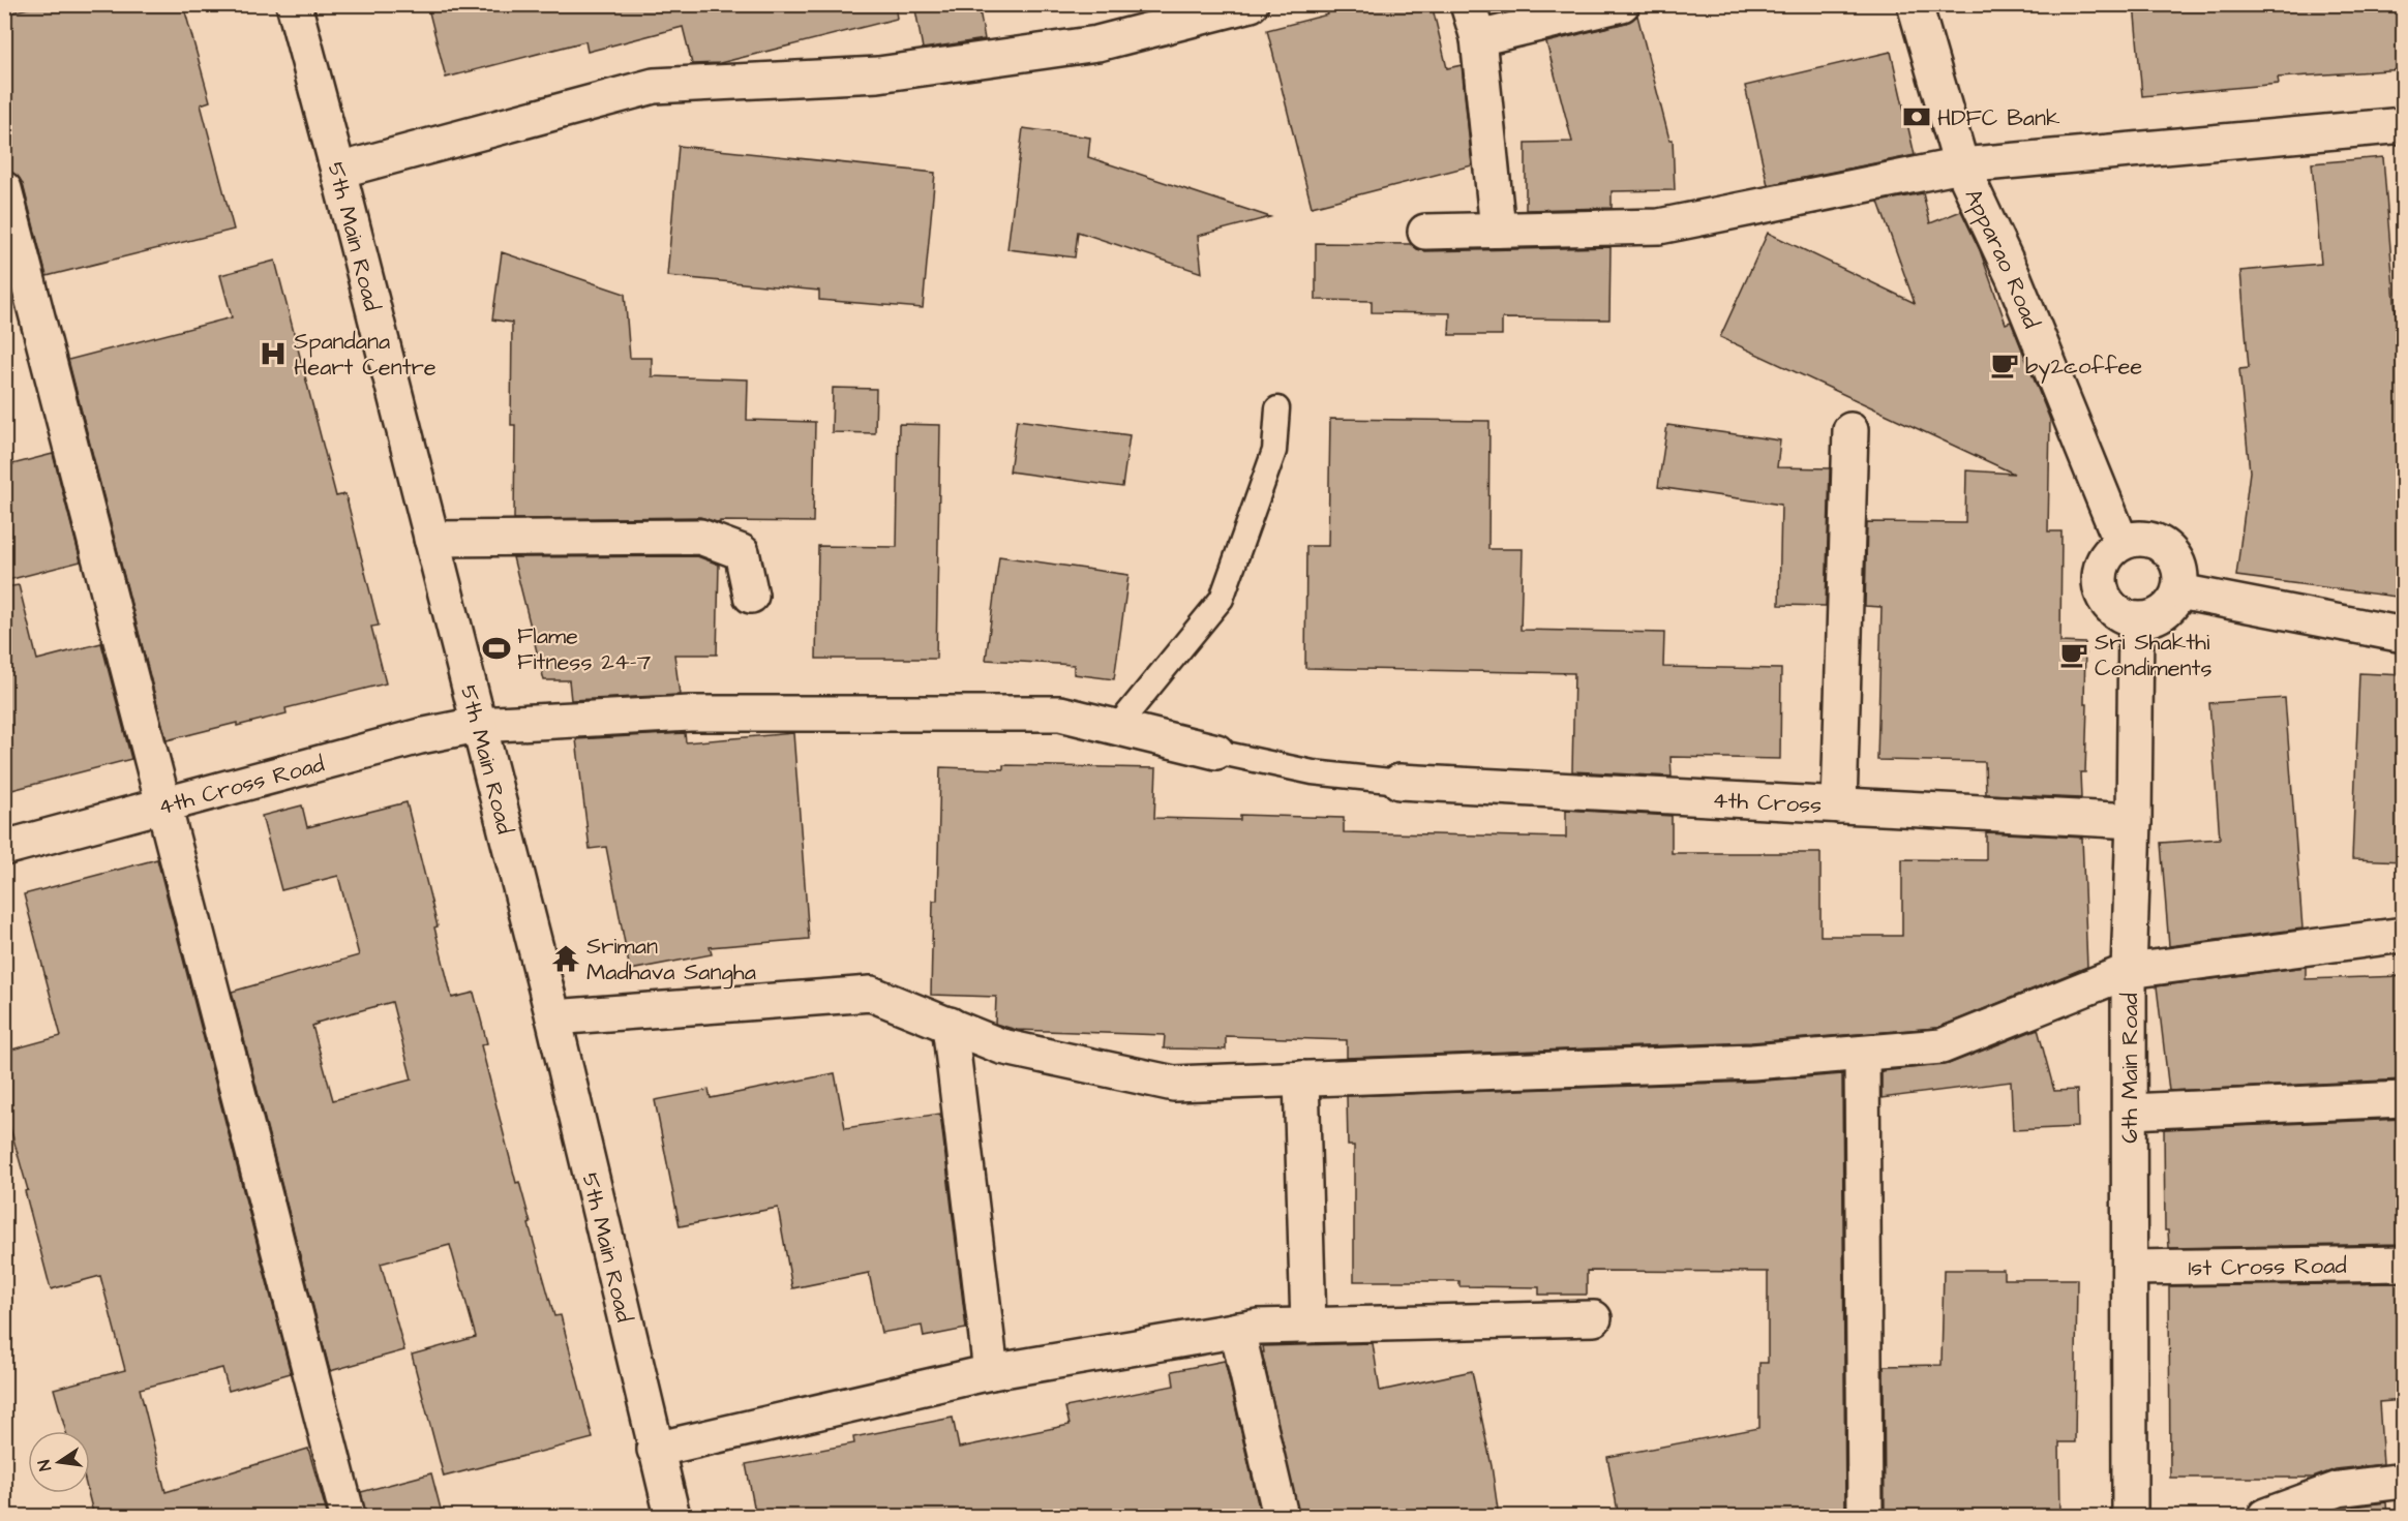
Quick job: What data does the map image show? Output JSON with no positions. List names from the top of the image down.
{
  "streets": {
    "street": [
      "5th Main Road",
      "Apparao Road",
      "4th Cross Road",
      "4th Cross",
      "6th Main Road",
      "1st Cross Road"
    ]
  },
  "crossings": [
    ["5th Main Road", "4th Cross Road"],
    ["Apparao Road", "6th Main Road"],
    ["4th Cross", "6th Main Road"],
    ["6th Main Road", "1st Cross Road"]
  ],
  "places": {
    "bank": ["HDFC Bank"],
    "hospital": ["Spandana Heart Centre"],
    "cafe": ["by2coffee", "Sri Shakthi Condiments"],
    "sports": ["Flame Fitness 24-7"],
    "temple": ["Sriman Madhava Sangha"]
  },
  "north": "left"
}
